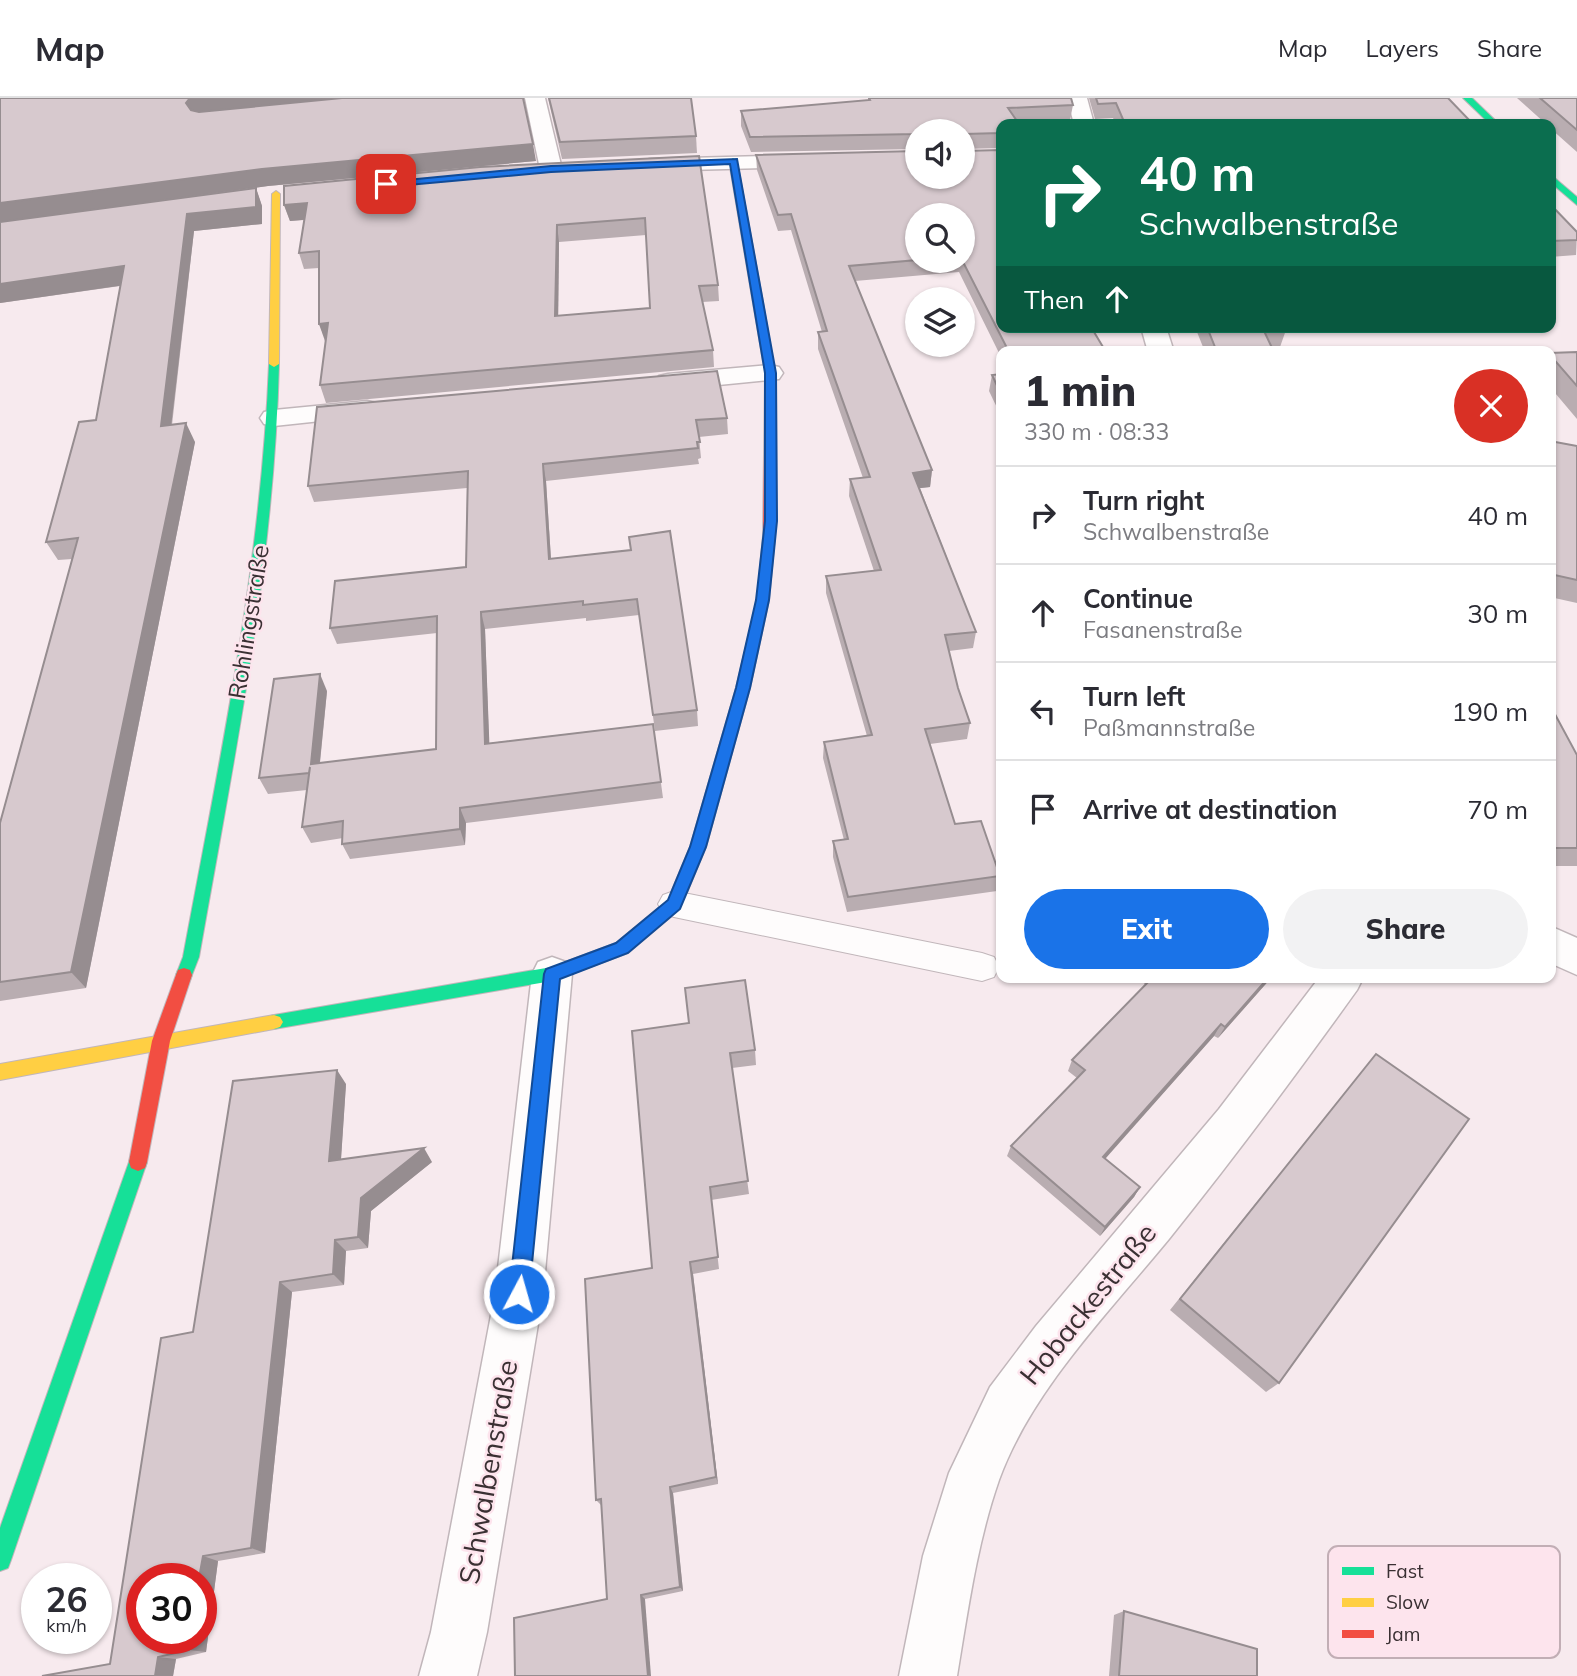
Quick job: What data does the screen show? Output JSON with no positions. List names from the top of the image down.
{
  "streets": {
    "street": ["Rohlingstraße", "Hobackestraße", "Schwalbenstraße"]
  },
  "legend": ["Fast", "Slow", "Jam"],
  "page": {
    "header": "Map",
    "nav": ["Map", "Layers", "Share"],
    "turn": ["40 m", "Schwalbenstraße"],
    "then": "Then",
    "heading": ["1 min", "330 m · 08:33"],
    "list": [
      {
        "name": "Turn right",
        "note": "Schwalbenstraße",
        "value": "40 m"
      },
      {
        "name": "Continue",
        "note": "Fasanenstraße",
        "value": "30 m"
      },
      {
        "name": "Turn left",
        "note": "Paßmannstraße",
        "value": "190 m"
      },
      {
        "name": "Arrive at destination",
        "value": "70 m"
      }
    ],
    "buttons": ["Exit", "Share"],
    "speed": "26 km/h",
    "limit": "30"
  }
}
